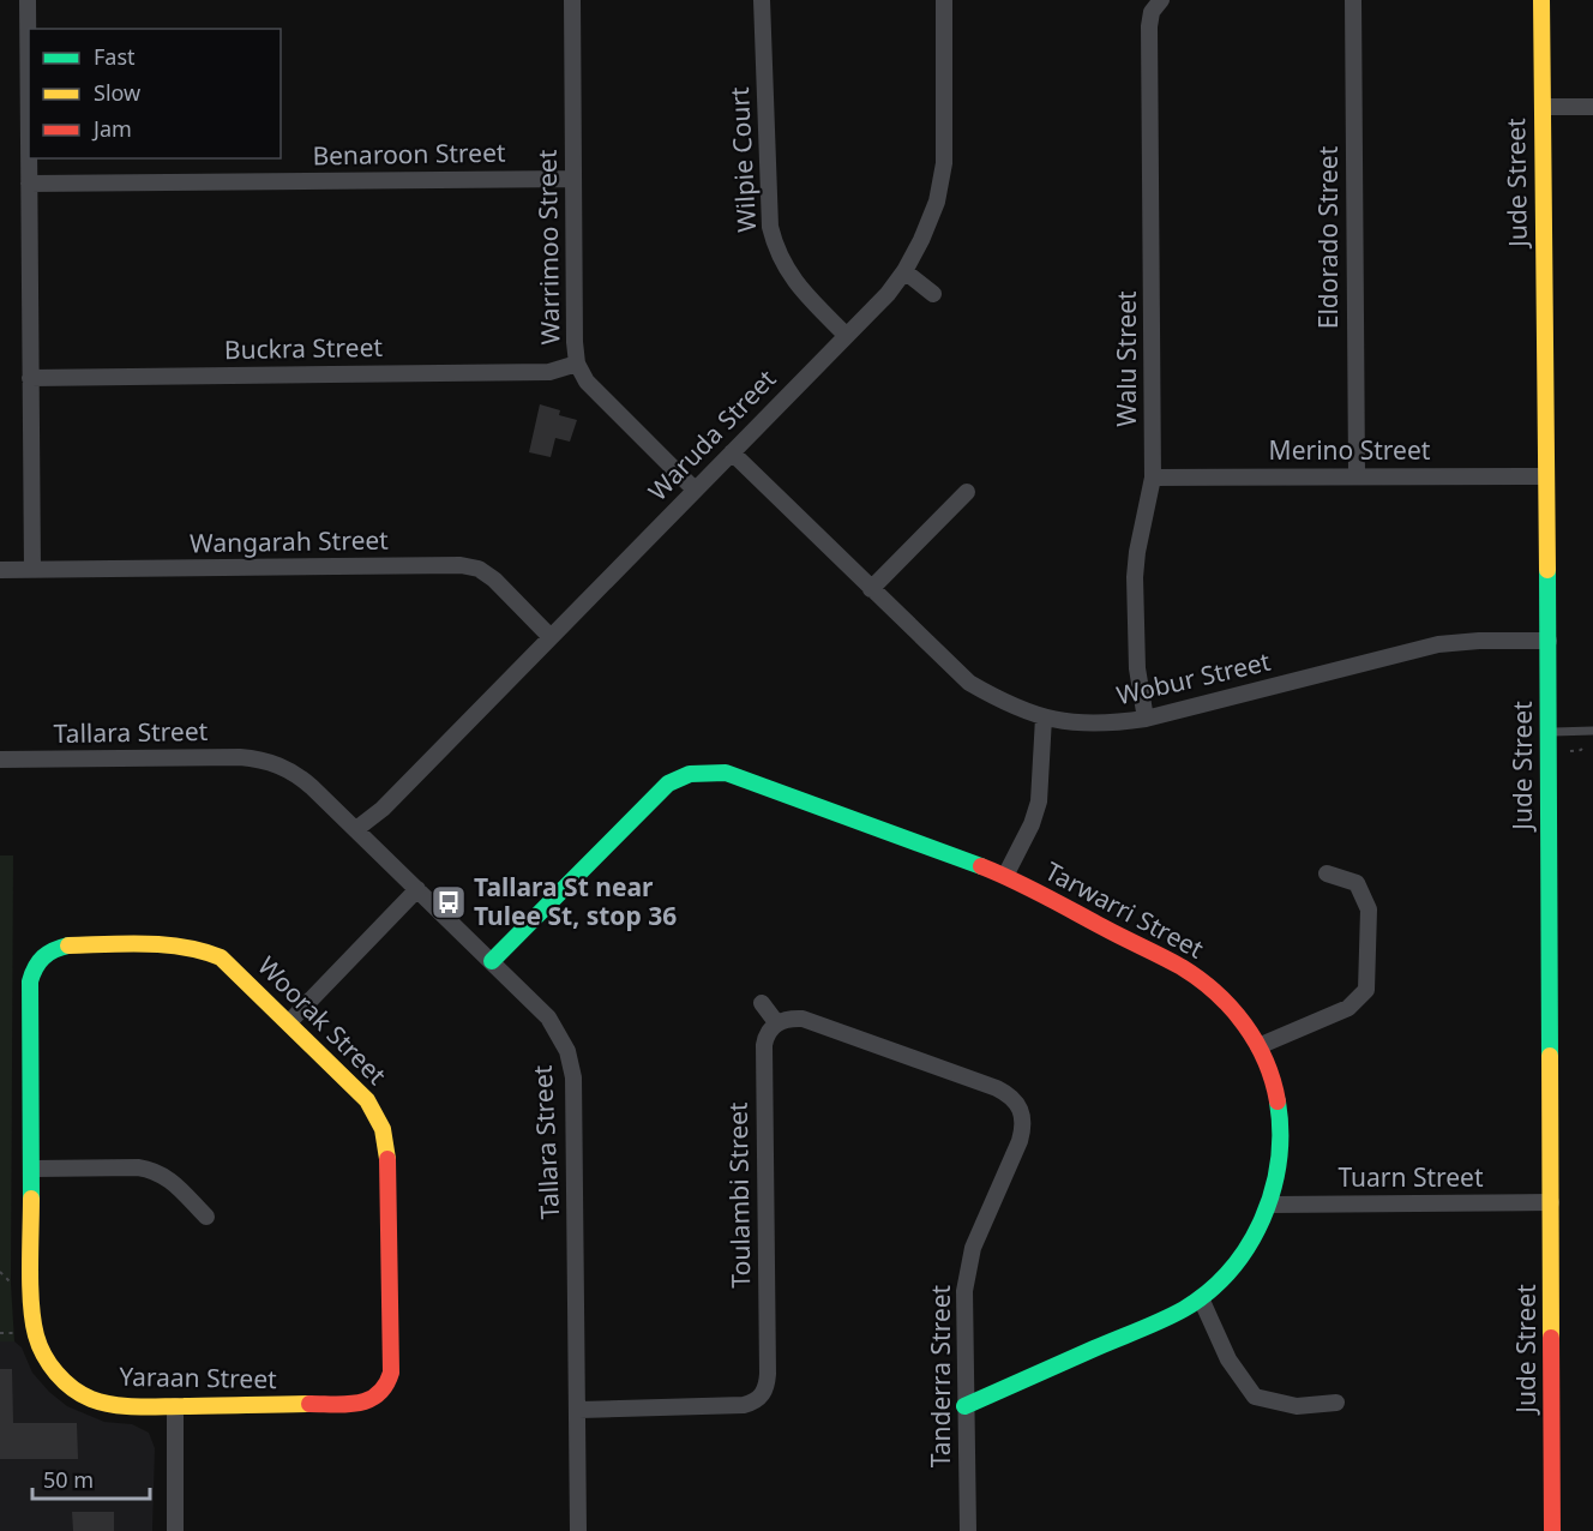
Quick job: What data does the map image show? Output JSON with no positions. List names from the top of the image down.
{
  "streets": {
    "street": [
      "Benaroon Street",
      "Wilpie Court",
      "Jude Street",
      "Eldorado Street",
      "Warrimoo Street",
      "Buckra Street",
      "Walu Street",
      "Waruda Street",
      "Merino Street",
      "Wangarah Street",
      "Wobur Street",
      "Tallara Street",
      "Tarwarri Street",
      "Woorak Street",
      "Tuarn Street",
      "Toulambi Street",
      "Tanderra Street",
      "Yaraan Street"
    ]
  },
  "crossings": [
    ["Benaroon Street", "Warrimoo Street"],
    ["Wilpie Court", "Waruda Street"],
    ["Jude Street", "Merino Street"],
    ["Jude Street", "Wobur Street"],
    ["Jude Street", "Tuarn Street"],
    ["Eldorado Street", "Merino Street"],
    ["Warrimoo Street", "Buckra Street"],
    ["Warrimoo Street", "Waruda Street"],
    ["Walu Street", "Merino Street"],
    ["Walu Street", "Wobur Street"],
    ["Waruda Street", "Wangarah Street"],
    ["Waruda Street", "Wobur Street"],
    ["Waruda Street", "Tallara Street"],
    ["Tallara Street", "Tarwarri Street"],
    ["Tallara Street", "Toulambi Street"],
    ["Tarwarri Street", "Tuarn Street"],
    ["Tarwarri Street", "Tanderra Street"],
    ["Woorak Street", "Yaraan Street"],
    ["Toulambi Street", "Tanderra Street"]
  ],
  "places": {
    "bus stop": ["Tallara St near Tulee St, stop 36"]
  },
  "legend": ["Fast", "Slow", "Jam"],
  "scale_bar": "50 m"
}
